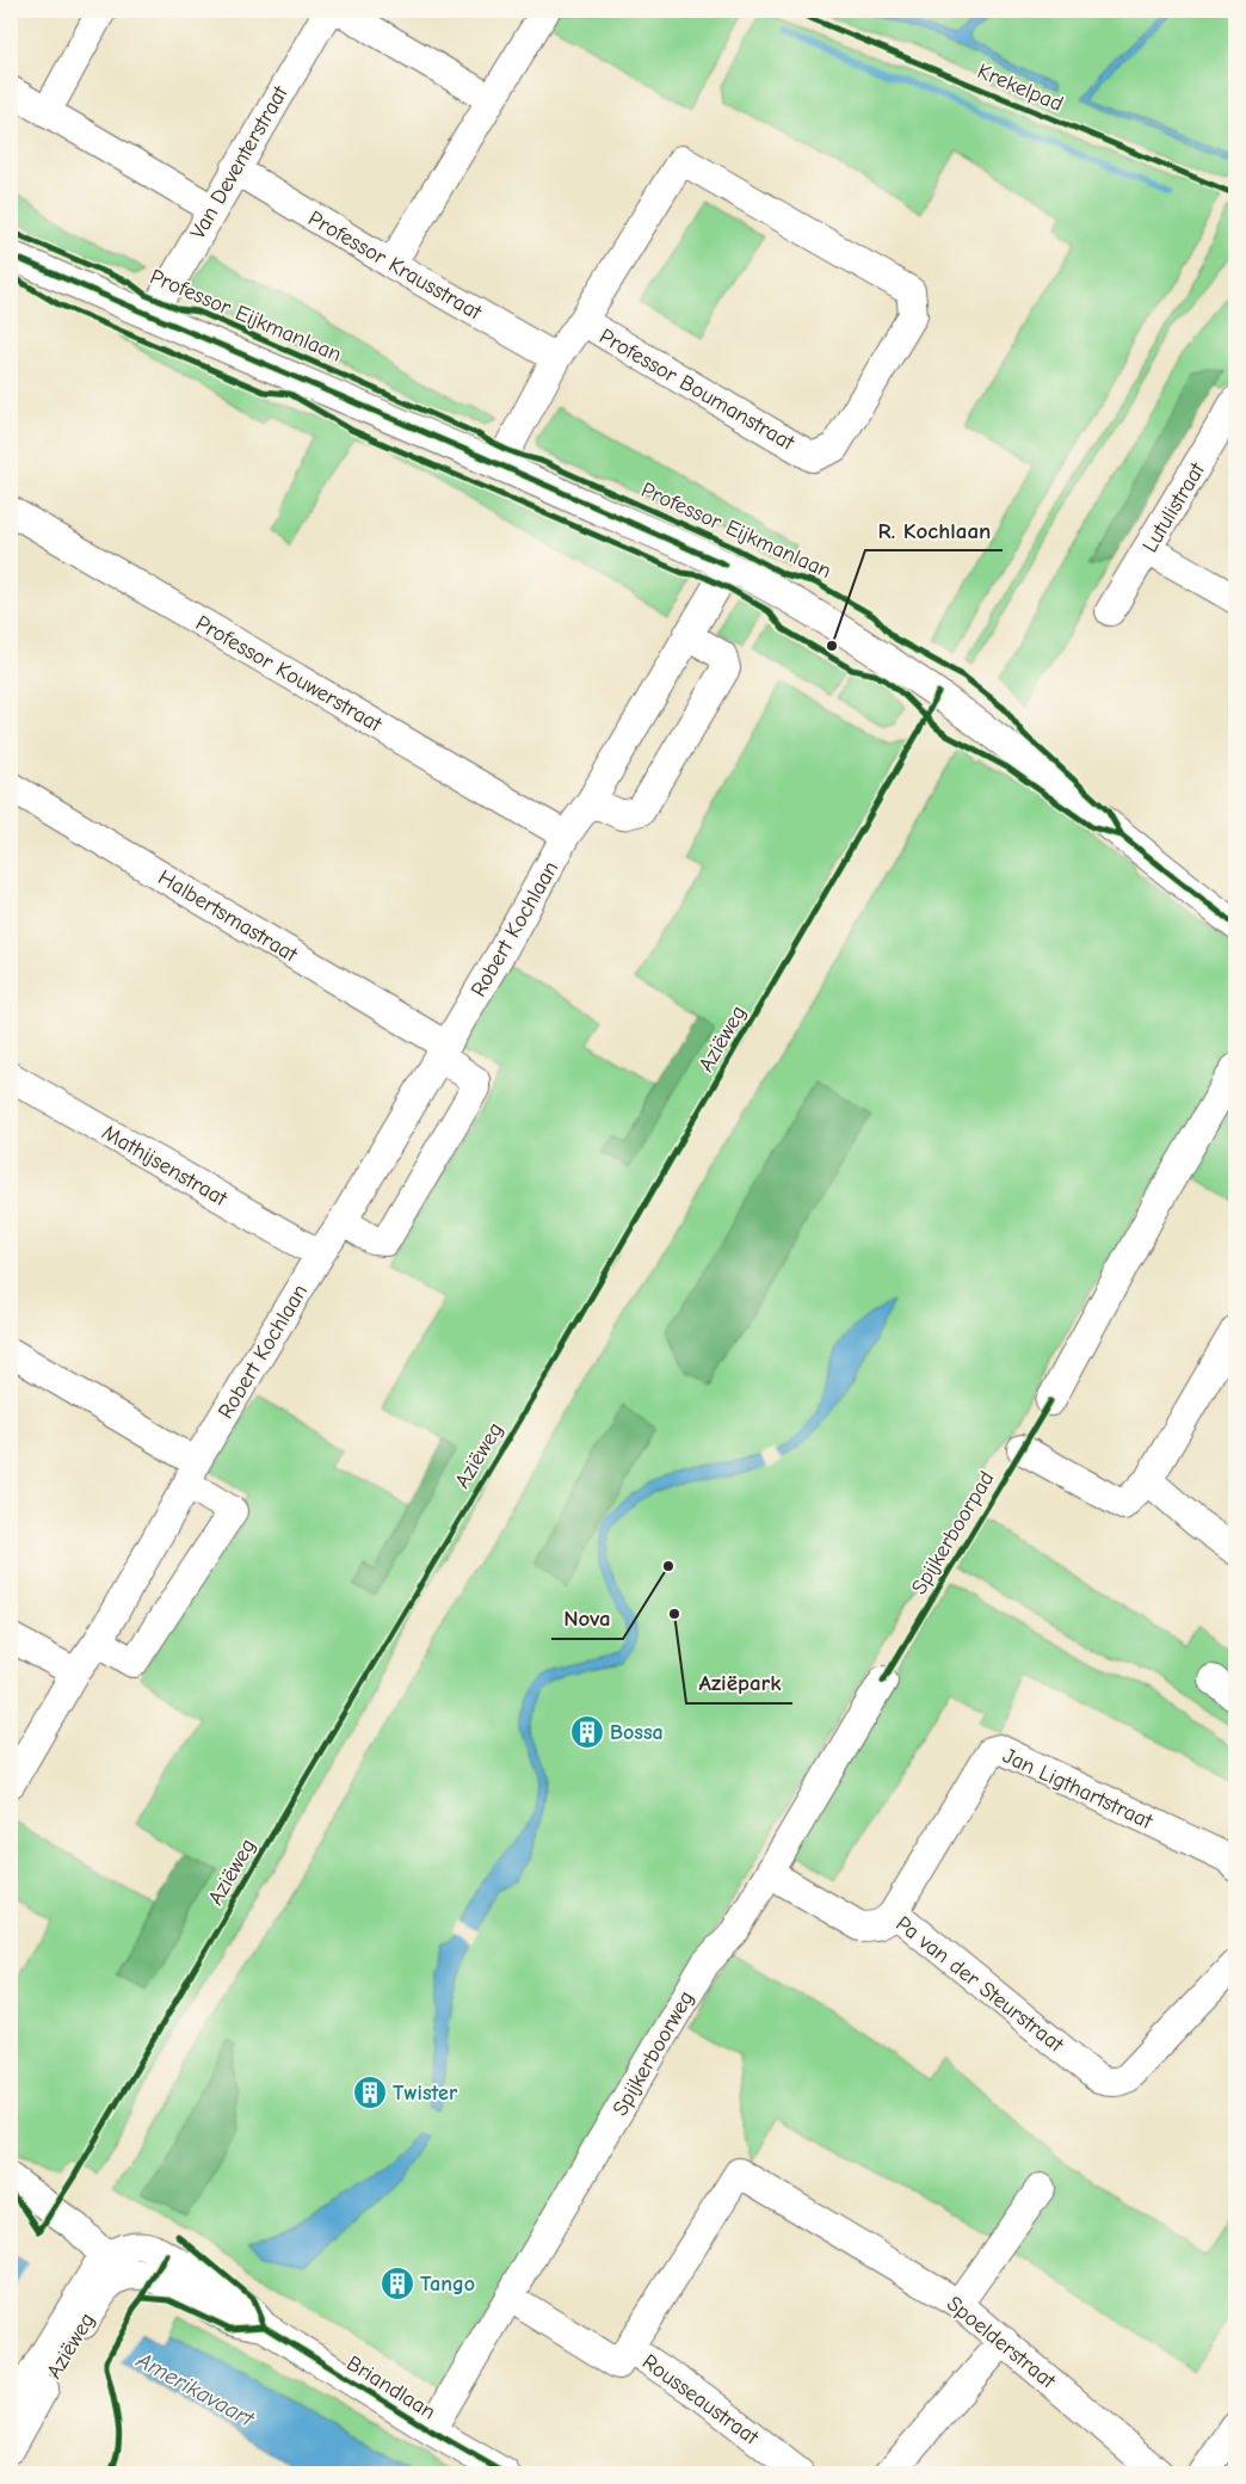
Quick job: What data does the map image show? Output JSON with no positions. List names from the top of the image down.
{
  "streets": {
    "street": [
      "Van Deventerstraat",
      "Professor Krausstraat",
      "Professor Eijkmanlaan",
      "Professor Boumanstraat",
      "Lutulistraat",
      "Professor Kouwerstraat",
      "Halbertsmastraat",
      "Robert Kochlaan",
      "Aziëweg",
      "Mathijsenstraat",
      "Jan Ligthartstraat",
      "Pa van der Steurstraat",
      "Spijkerboorweg",
      "Spoelderstraat",
      "Briandlaan",
      "Rousseaustraat"
    ],
    "cycle path": ["Krekelpad", "Spijkerboorpad"]
  },
  "crossings": [
    ["Van Deventerstraat", "Professor Krausstraat"],
    ["Van Deventerstraat", "Professor Eijkmanlaan"],
    ["Professor Eijkmanlaan", "Robert Kochlaan"],
    ["Professor Kouwerstraat", "Robert Kochlaan"],
    ["Halbertsmastraat", "Robert Kochlaan"],
    ["Robert Kochlaan", "Mathijsenstraat"],
    ["Aziëweg", "Briandlaan"],
    ["Jan Ligthartstraat", "Pa van der Steurstraat"],
    ["Spijkerboorweg", "Briandlaan"],
    ["Spoelderstraat", "Rousseaustraat"]
  ],
  "water": ["Amerikavaart"],
  "places": {
    "other": ["R. Kochlaan", "Nova", "Aziëpark"],
    "building": ["Bossa", "Twister", "Tango"]
  }
}
